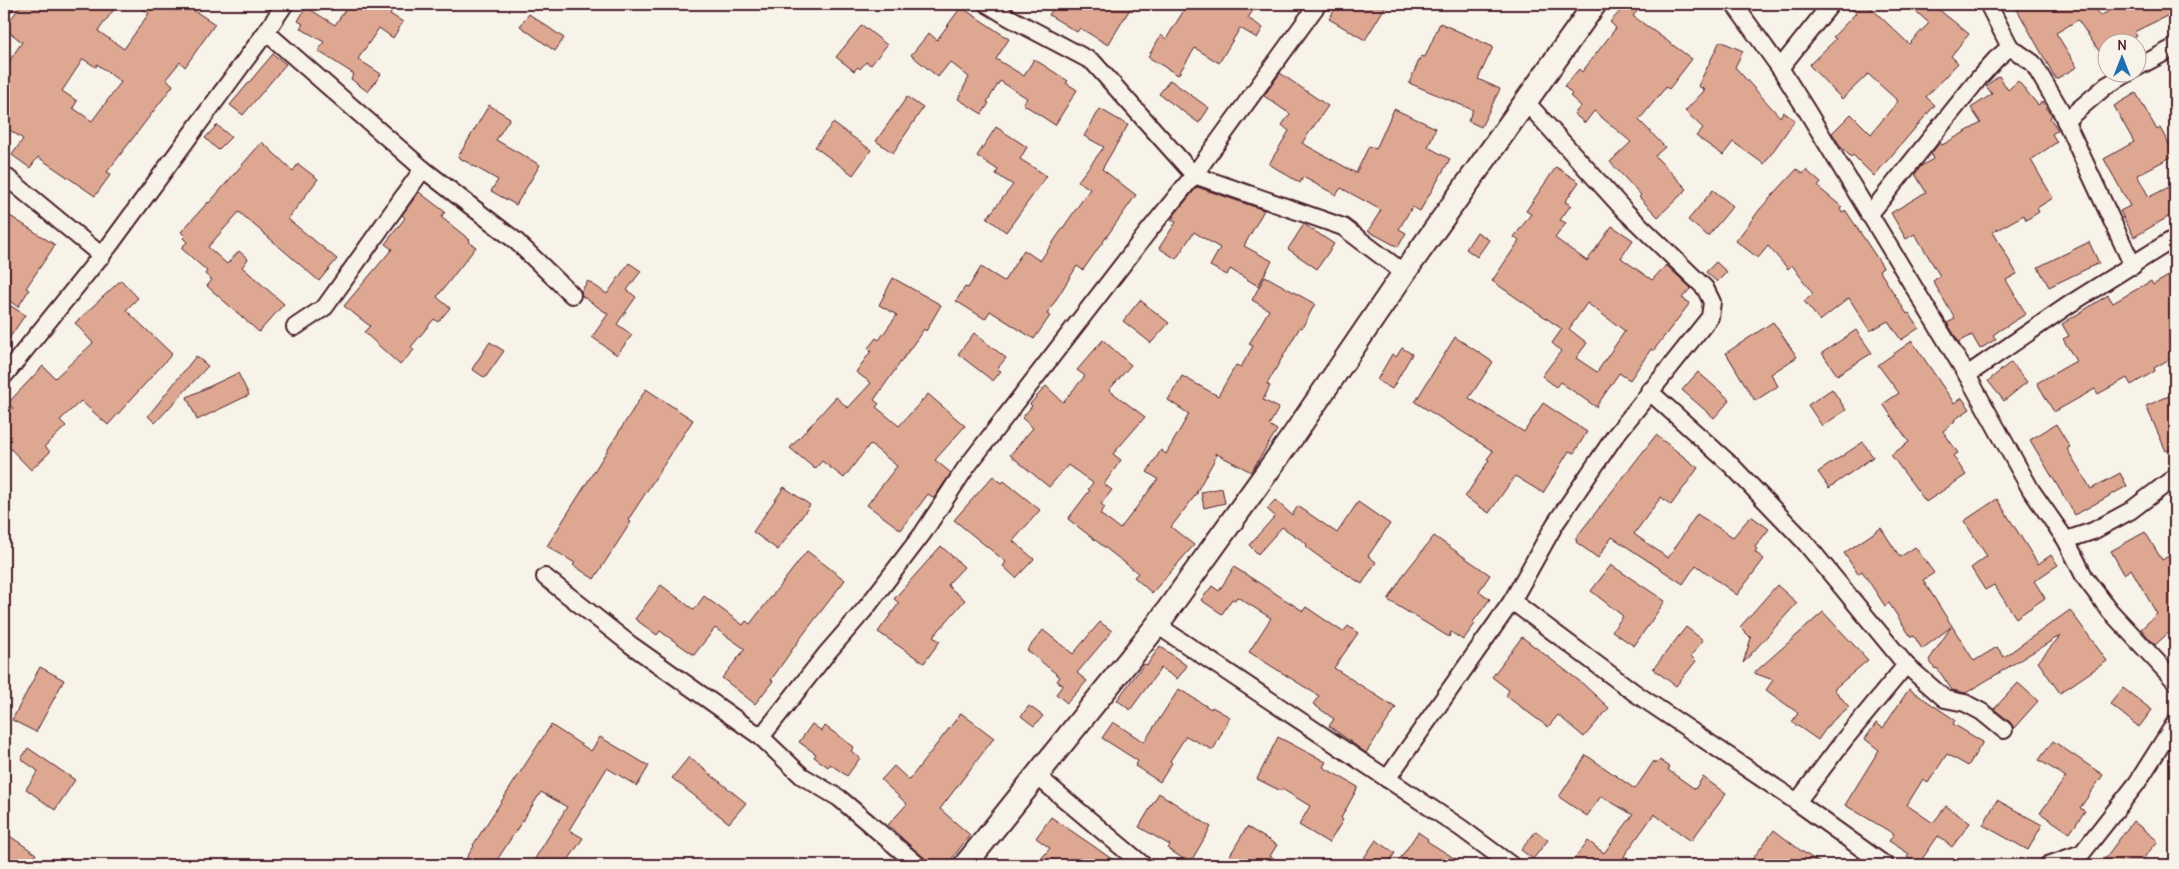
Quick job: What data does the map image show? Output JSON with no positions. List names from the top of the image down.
{
  "north": "top"
}
